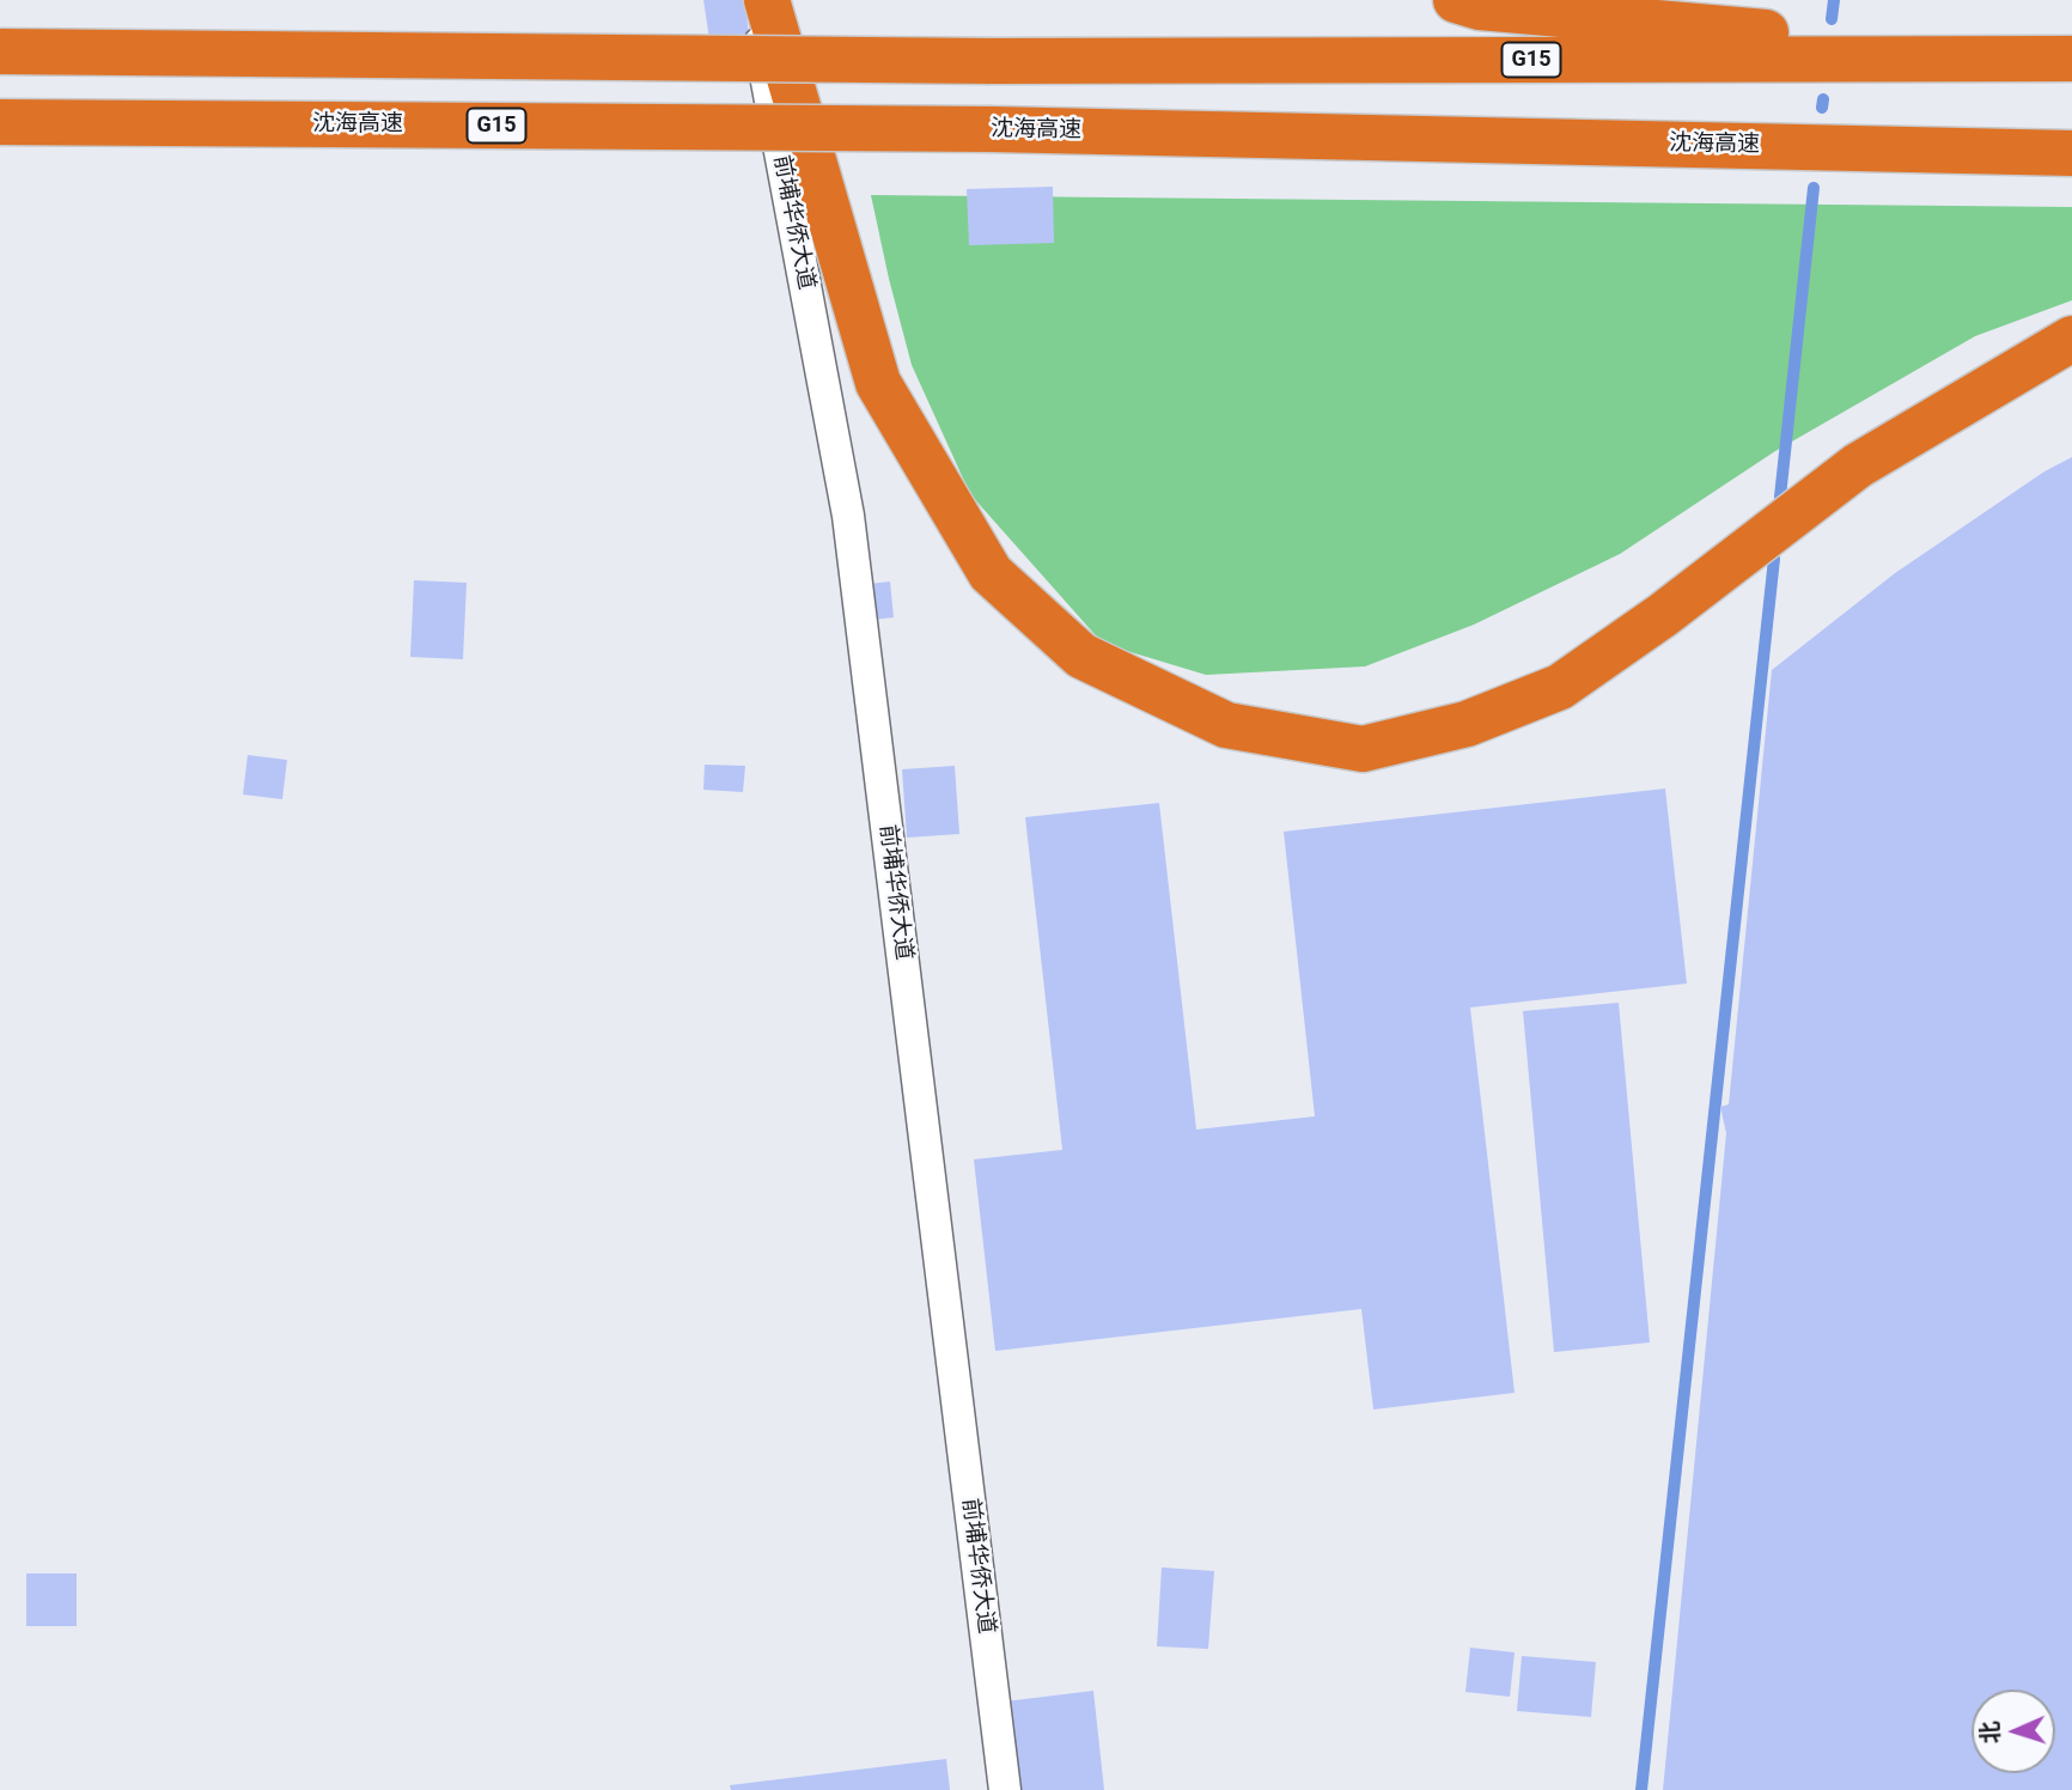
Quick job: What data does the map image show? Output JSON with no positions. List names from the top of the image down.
{
  "streets": {
    "highway": ["G15", "沈海高速"],
    "street": ["前埔华侨大道"]
  },
  "north": "left"
}
